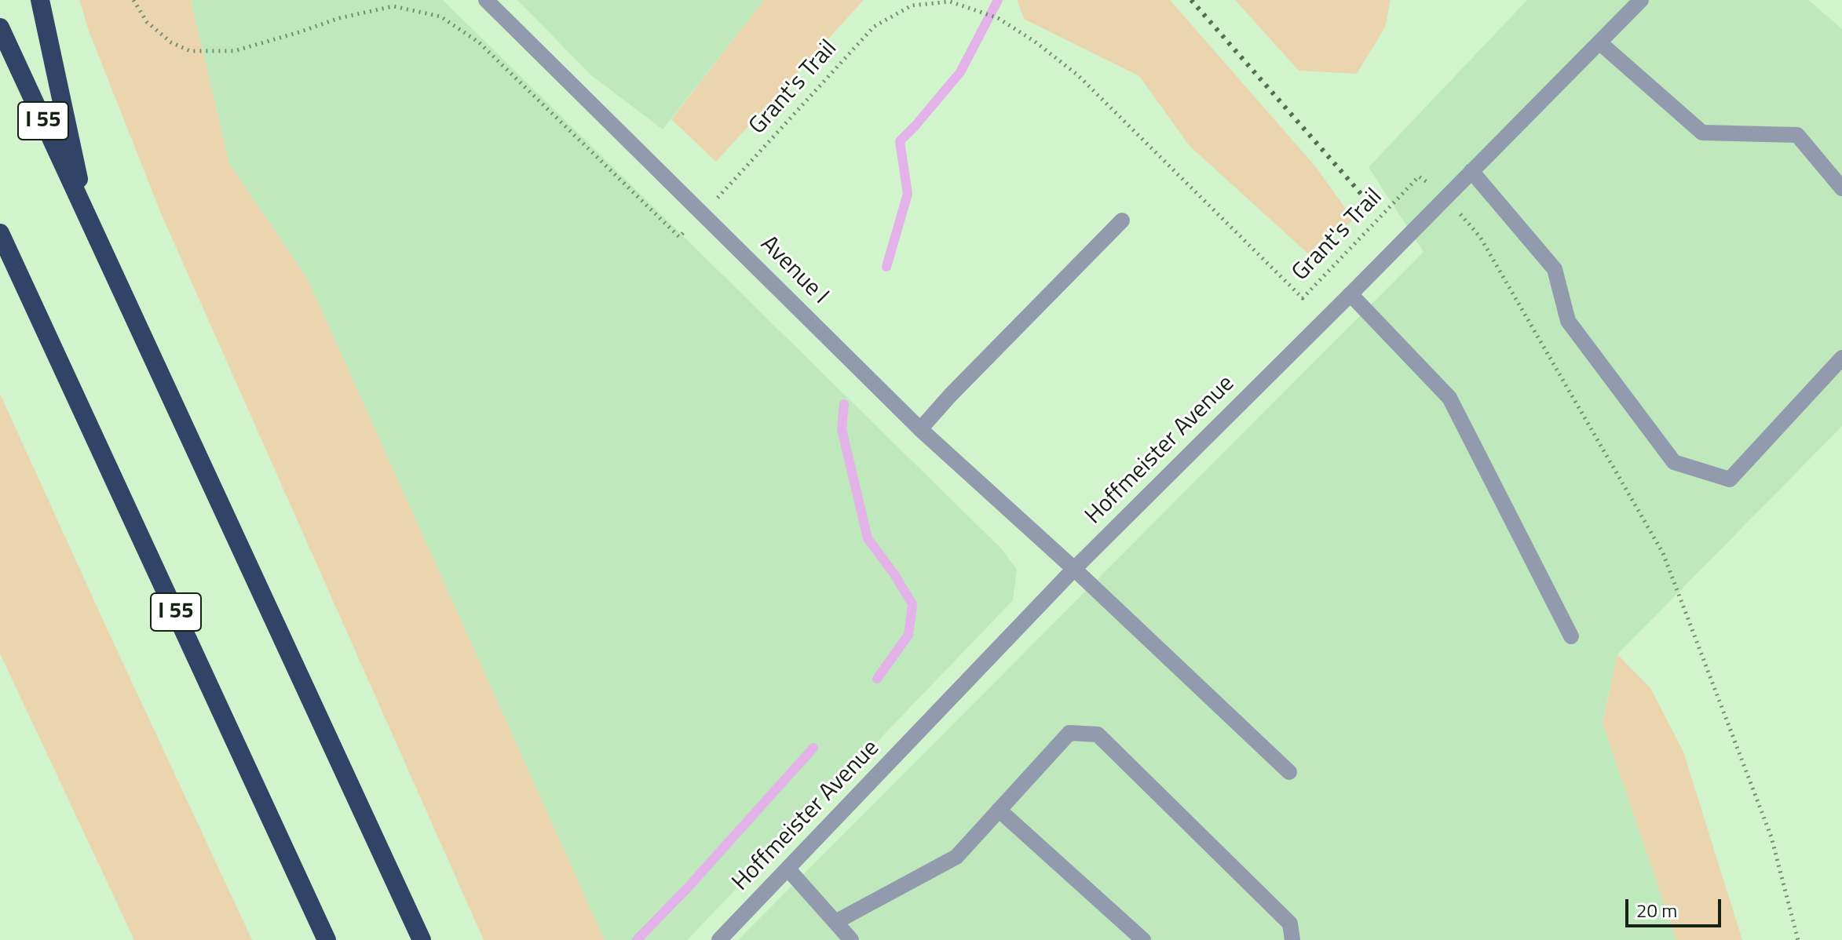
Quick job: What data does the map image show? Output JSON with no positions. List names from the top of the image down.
{
  "streets": {
    "highway": ["I 55"],
    "street": ["Avenue I", "Hoffmeister Avenue"],
    "path": ["Grant's Trail"]
  },
  "crossings": [
    ["Grant's Trail", "Avenue I"],
    ["Grant's Trail", "Hoffmeister Avenue"],
    ["Avenue I", "Hoffmeister Avenue"]
  ],
  "scale_bar": "20 m"
}
